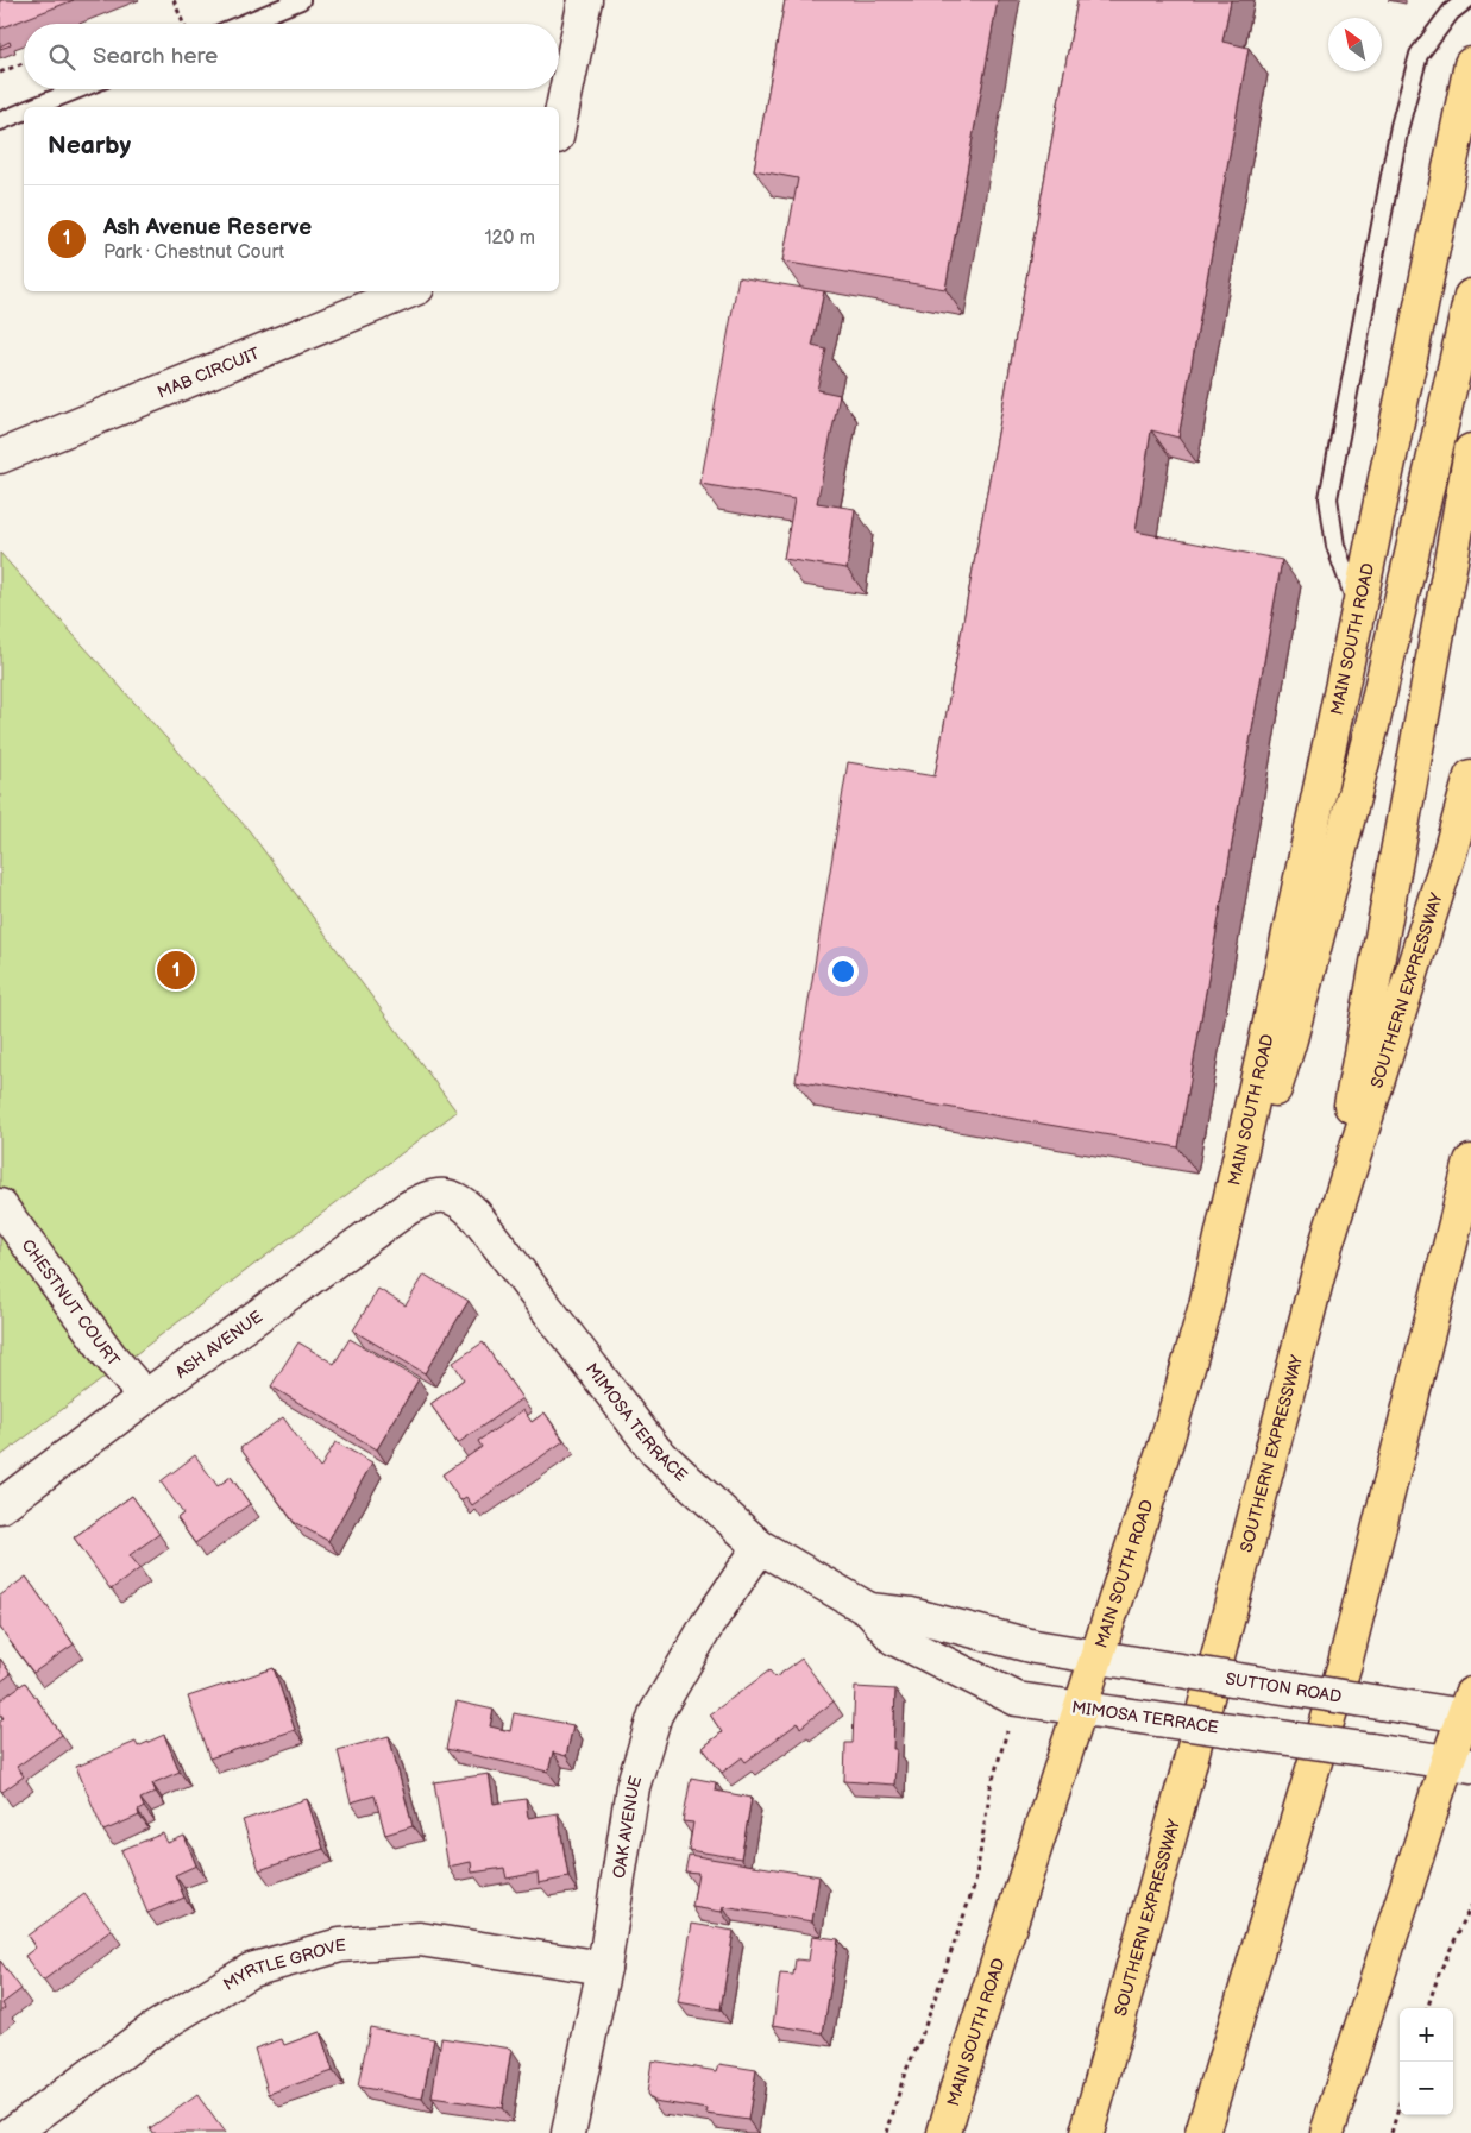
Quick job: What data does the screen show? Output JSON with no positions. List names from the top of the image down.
{
  "streets": {
    "highway": ["MAIN SOUTH ROAD", "SOUTHERN EXPRESSWAY"],
    "street": [
      "MAB CIRCUIT",
      "CHESTNUT COURT",
      "ASH AVENUE",
      "MIMOSA TERRACE",
      "SUTTON ROAD",
      "OAK AVENUE",
      "MYRTLE GROVE"
    ]
  },
  "crossings": [
    ["MAIN SOUTH ROAD", "MIMOSA TERRACE"],
    ["MAIN SOUTH ROAD", "SUTTON ROAD"],
    ["CHESTNUT COURT", "ASH AVENUE"],
    ["ASH AVENUE", "MIMOSA TERRACE"],
    ["MIMOSA TERRACE", "SUTTON ROAD"],
    ["MIMOSA TERRACE", "OAK AVENUE"],
    ["OAK AVENUE", "MYRTLE GROVE"]
  ],
  "north": "top left",
  "page": {
    "search": "Search here",
    "heading": "Nearby",
    "list": [
      {
        "mark": "1",
        "name": "Ash Avenue Reserve",
        "note": "Park · Chestnut Court",
        "value": "120 m"
      }
    ],
    "pins": "1",
    "map_buttons": ["+", "−"]
  }
}
